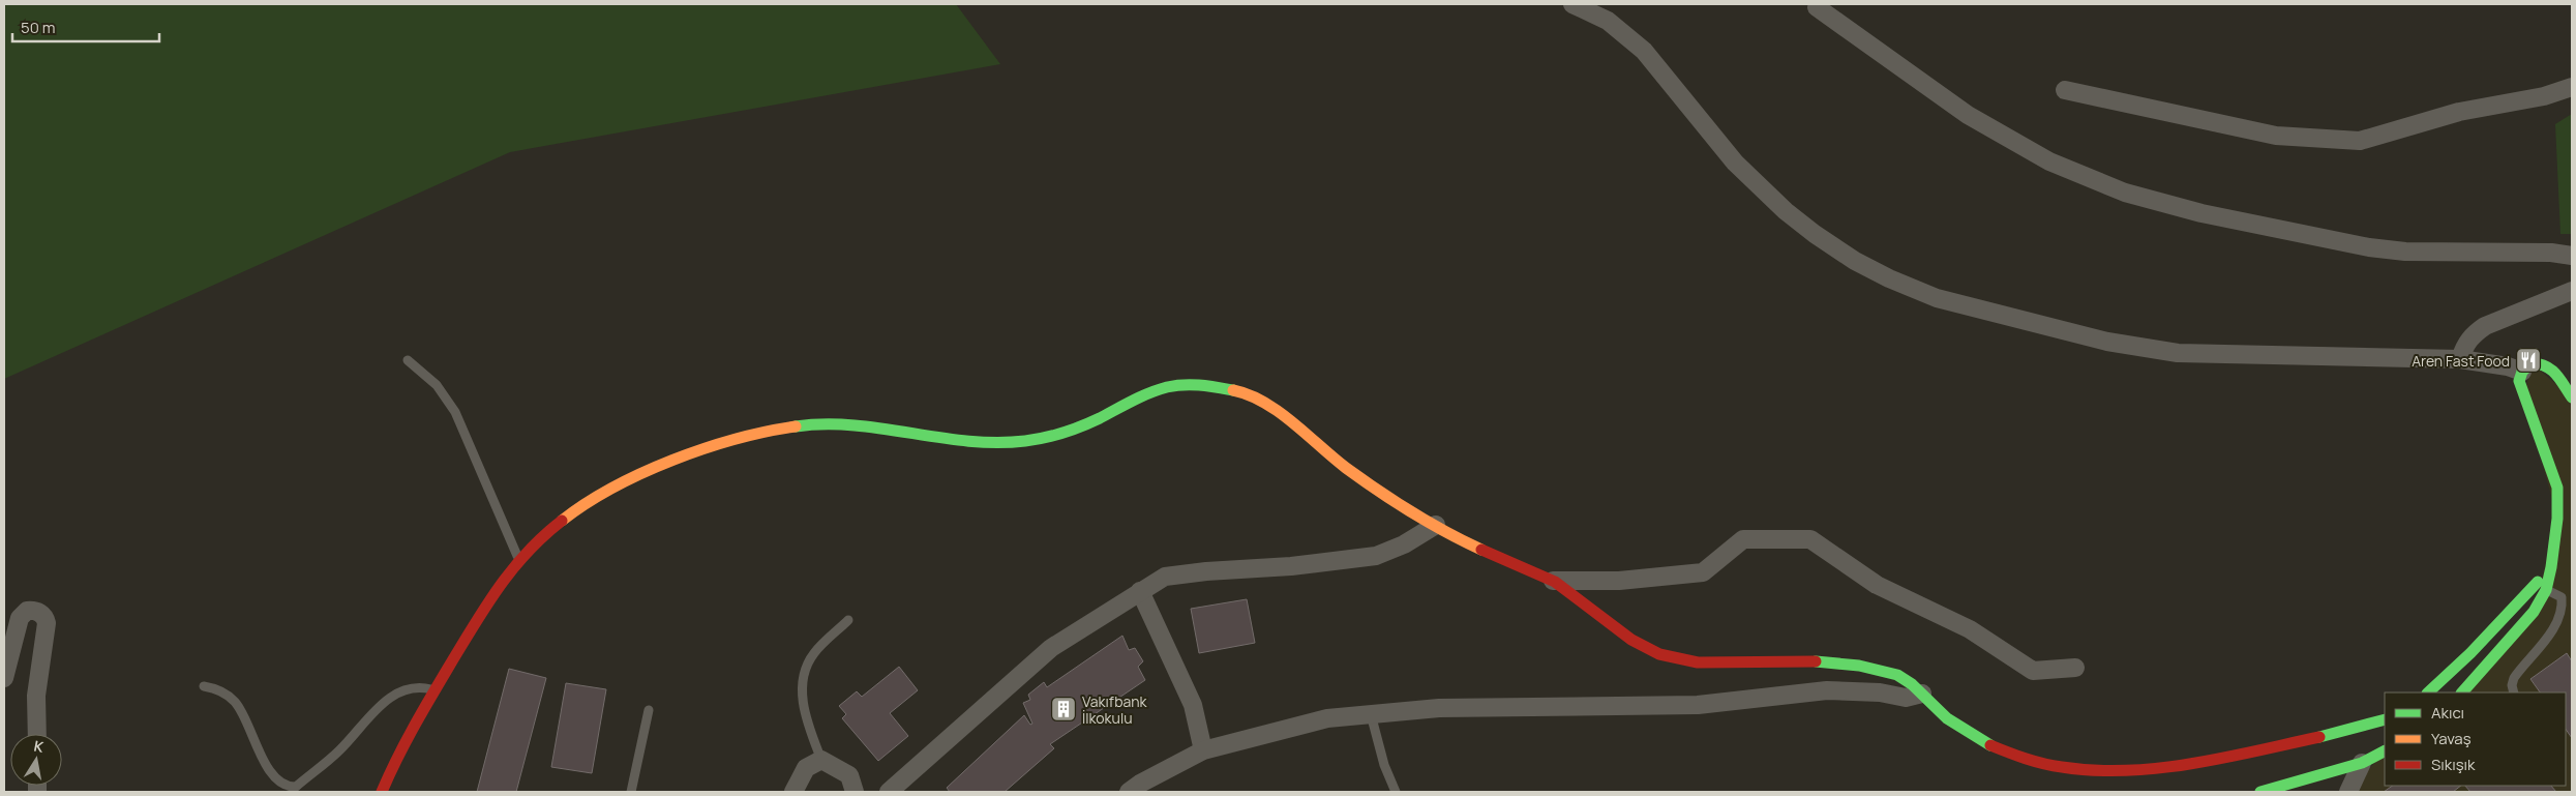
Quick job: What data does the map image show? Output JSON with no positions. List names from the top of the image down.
{
  "places": {
    "restaurant": ["Aren Fast Food"],
    "building": ["Vakıfbank İlkokulu"]
  },
  "legend": ["Akıcı", "Yavaş", "Sıkışık"],
  "scale_bar": "50 m",
  "north": "top"
}
